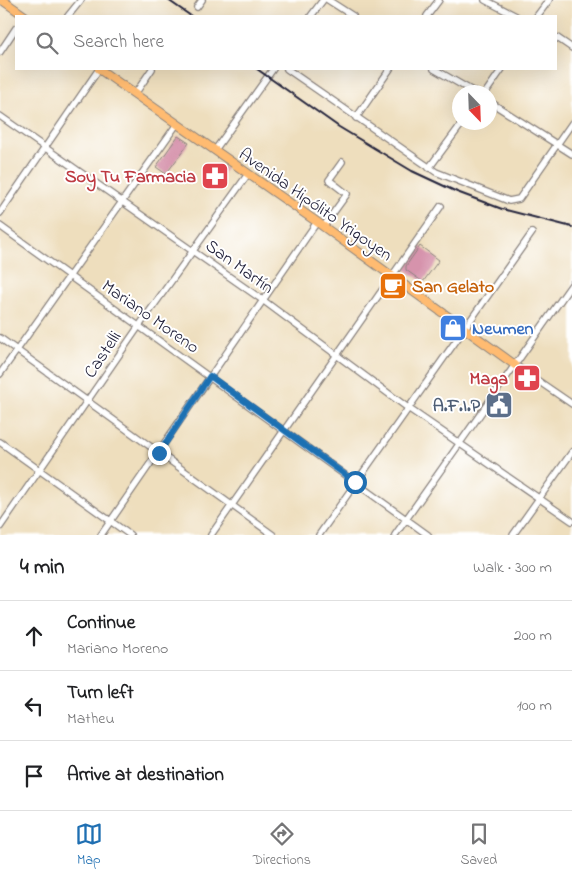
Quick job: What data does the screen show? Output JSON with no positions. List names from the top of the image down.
{
  "streets": {
    "main road": ["Avenida Hipólito Yrigoyen"],
    "street": ["San Martín", "Mariano Moreno", "Castelli"]
  },
  "crossings": [
    ["Avenida Hipólito Yrigoyen", "Castelli"],
    ["San Martín", "Castelli"],
    ["Mariano Moreno", "Castelli"]
  ],
  "places": {
    "pharmacy": ["Soy Tu Farmacia", "Maga"],
    "cafe": ["San Gelato"],
    "shop": ["Neumen"],
    "public building": ["A.F.I.P"]
  },
  "north": "bottom right",
  "page": {
    "search": "Search here",
    "heading": ["4 min", "Walk · 300 m"],
    "list": [
      ["Continue", "Mariano Moreno", "200 m"],
      ["Turn left", "Matheu", "100 m"],
      "Arrive at destination"
    ],
    "nav": ["Map", "Directions", "Saved"]
  }
}
